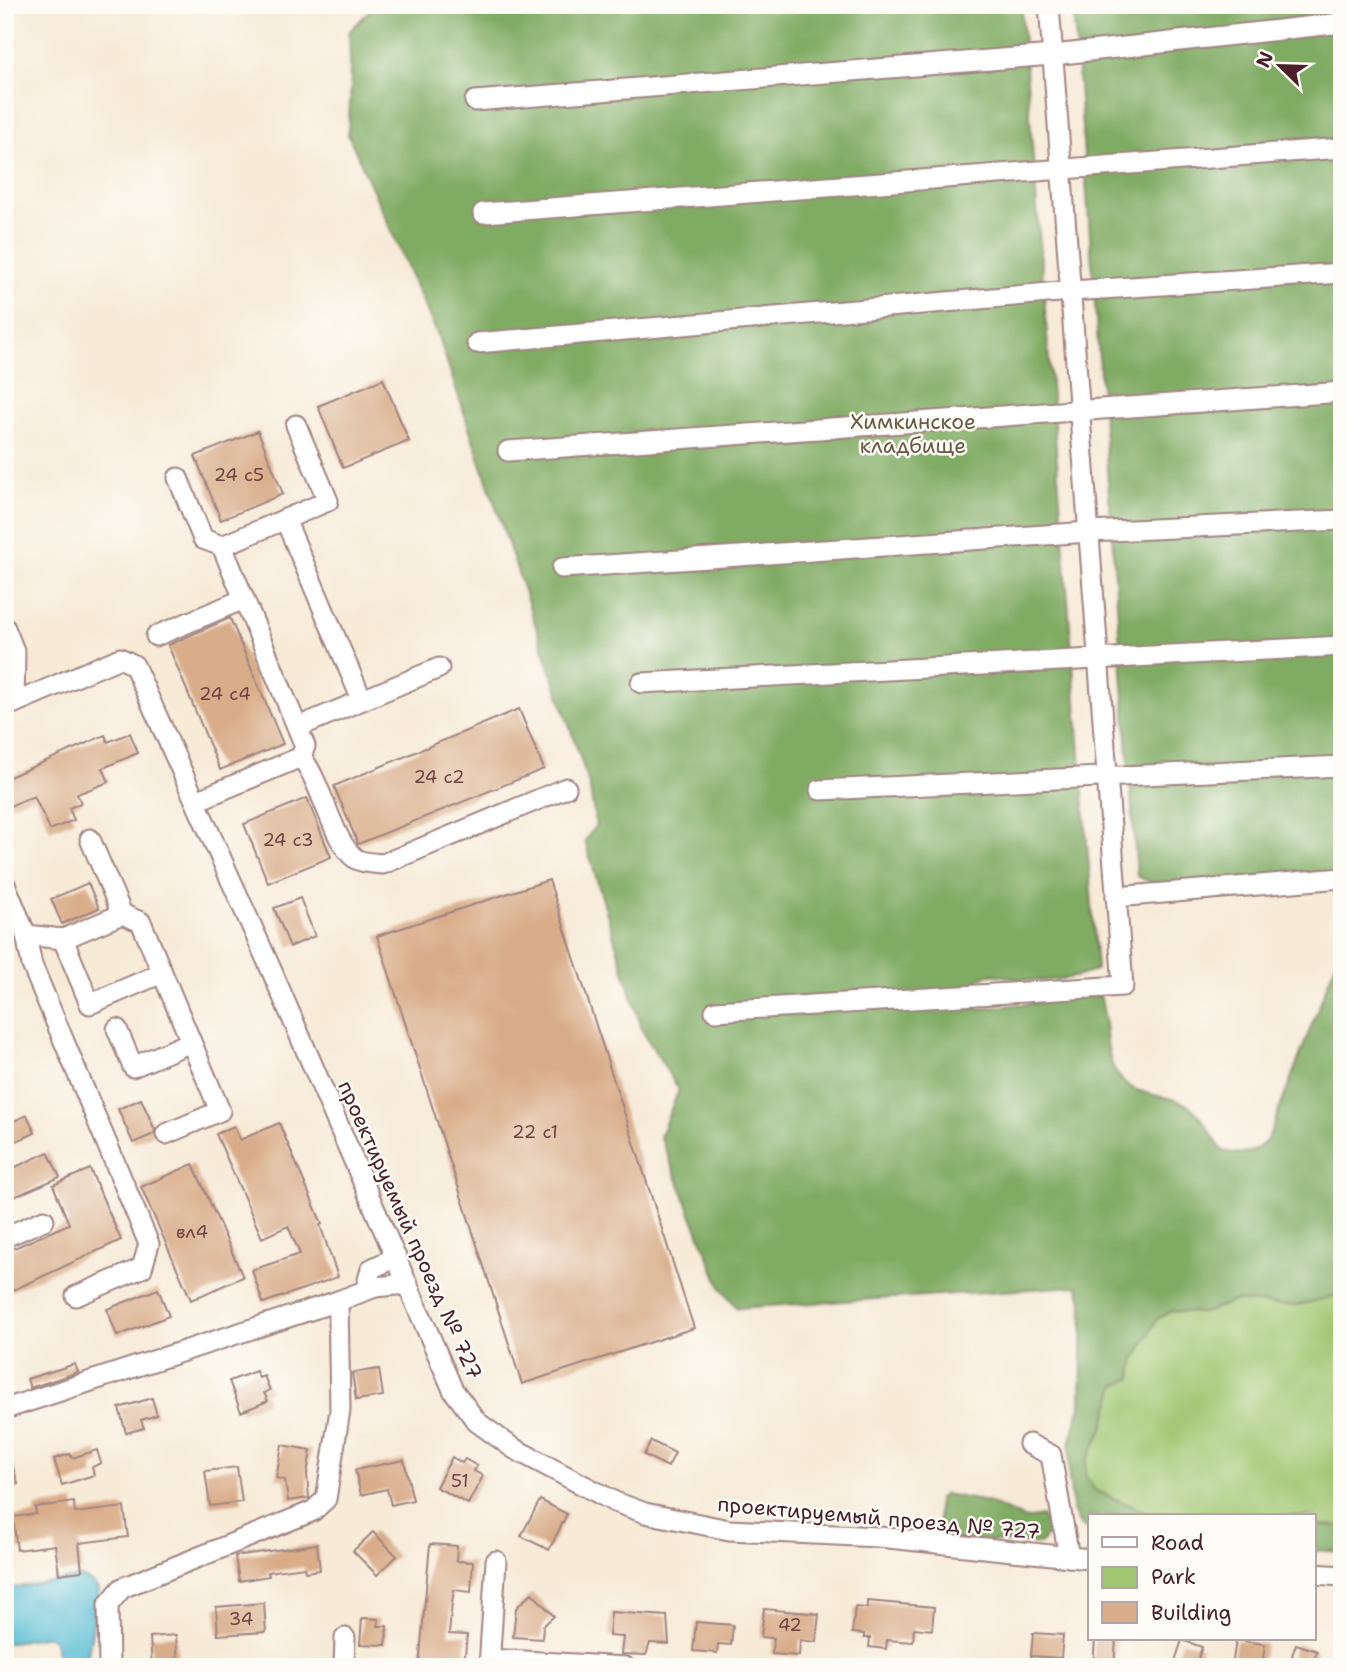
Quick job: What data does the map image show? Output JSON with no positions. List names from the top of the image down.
{
  "streets": {
    "street": ["проектируемый проезд № 727"]
  },
  "parks": ["Химкинское кладбище"],
  "house_numbers": [
    "24 с5",
    "24 с4",
    "24 с2",
    "24 с3",
    "22 с1",
    "вл4",
    "51",
    "34",
    "42"
  ],
  "legend": ["Road", "Park", "Building"],
  "north": "top left"
}
